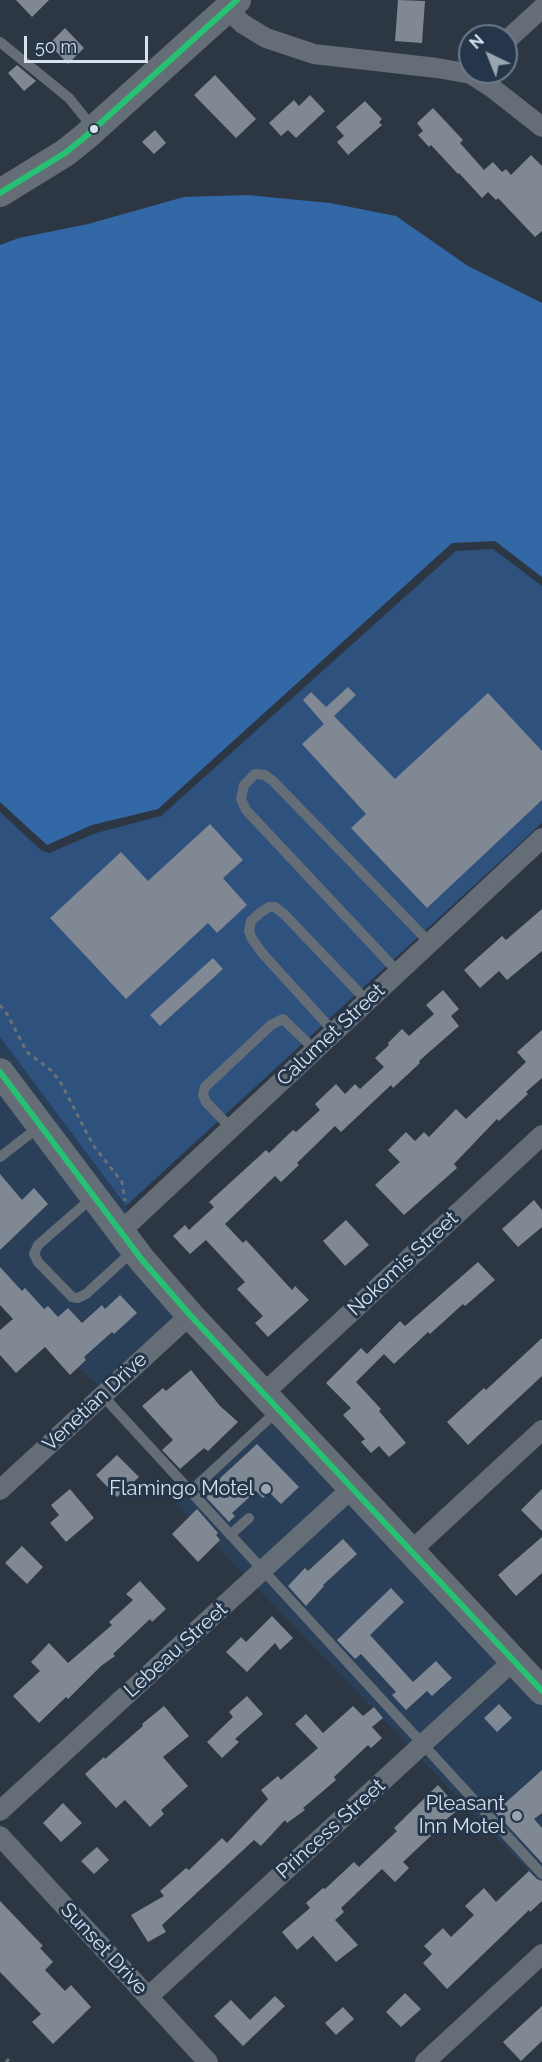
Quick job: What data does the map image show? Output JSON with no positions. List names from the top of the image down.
{
  "streets": {
    "street": [
      "Calumet Street",
      "Nokomis Street",
      "Venetian Drive",
      "Lebeau Street",
      "Princess Street",
      "Sunset Drive"
    ]
  },
  "crossings": [
    ["Princess Street", "Sunset Drive"]
  ],
  "places": ["Flamingo Motel", "Pleasant Inn Motel"],
  "scale_bar": "50 m",
  "north": "top left"
}
